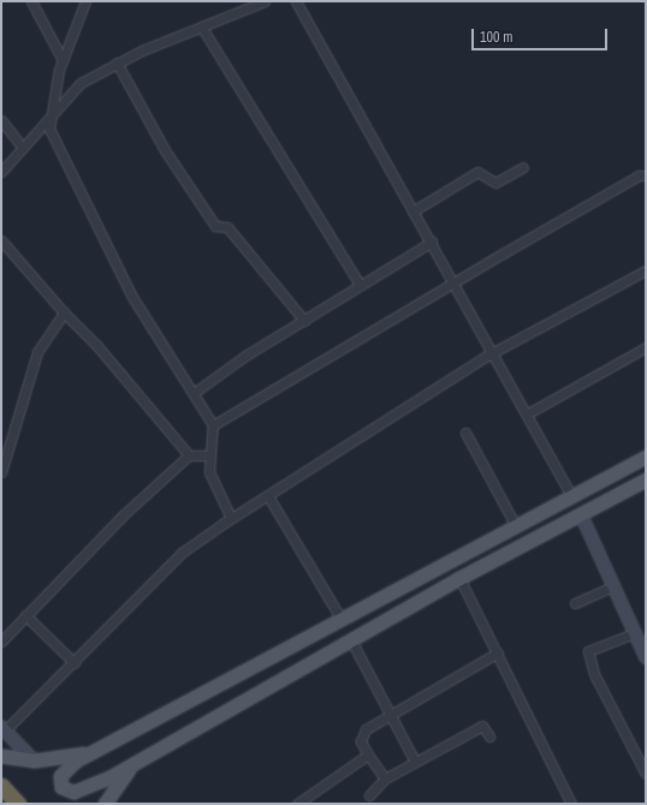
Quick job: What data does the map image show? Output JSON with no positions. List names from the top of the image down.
{
  "scale_bar": "100 m"
}
